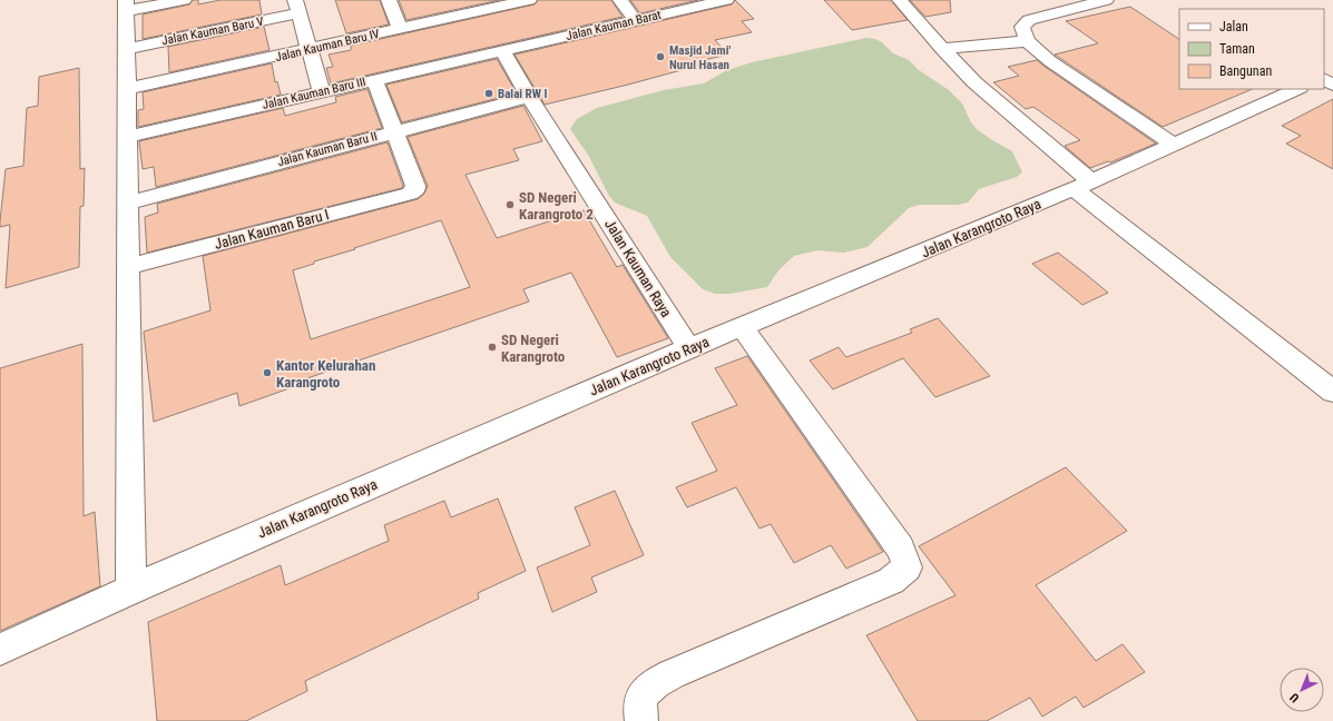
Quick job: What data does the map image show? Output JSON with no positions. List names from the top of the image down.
{
  "streets": {
    "street": [
      "Jalan Kauman Barat",
      "Jalan Kauman Baru V",
      "Jalan Kauman Baru IV",
      "Jalan Kauman Baru III",
      "Jalan Kauman Baru II",
      "Jalan Karangroto Raya",
      "Jalan Kauman Baru I",
      "Jalan Kauman Raya"
    ]
  },
  "crossings": [
    ["Jalan Kauman Barat", "Jalan Kauman Baru III"],
    ["Jalan Kauman Barat", "Jalan Kauman Raya"],
    ["Jalan Kauman Baru III", "Jalan Kauman Raya"],
    ["Jalan Kauman Baru II", "Jalan Kauman Baru I"],
    ["Jalan Kauman Baru II", "Jalan Kauman Raya"],
    ["Jalan Karangroto Raya", "Jalan Kauman Raya"]
  ],
  "places": [
    "Masjid Jami' Nurul Hasan",
    "Balai RW I",
    "SD Negeri Karangroto 2",
    "SD Negeri Karangroto",
    "Kantor Kelurahan Karangroto"
  ],
  "legend": ["Jalan", "Taman", "Bangunan"],
  "north": "bottom left"
}
